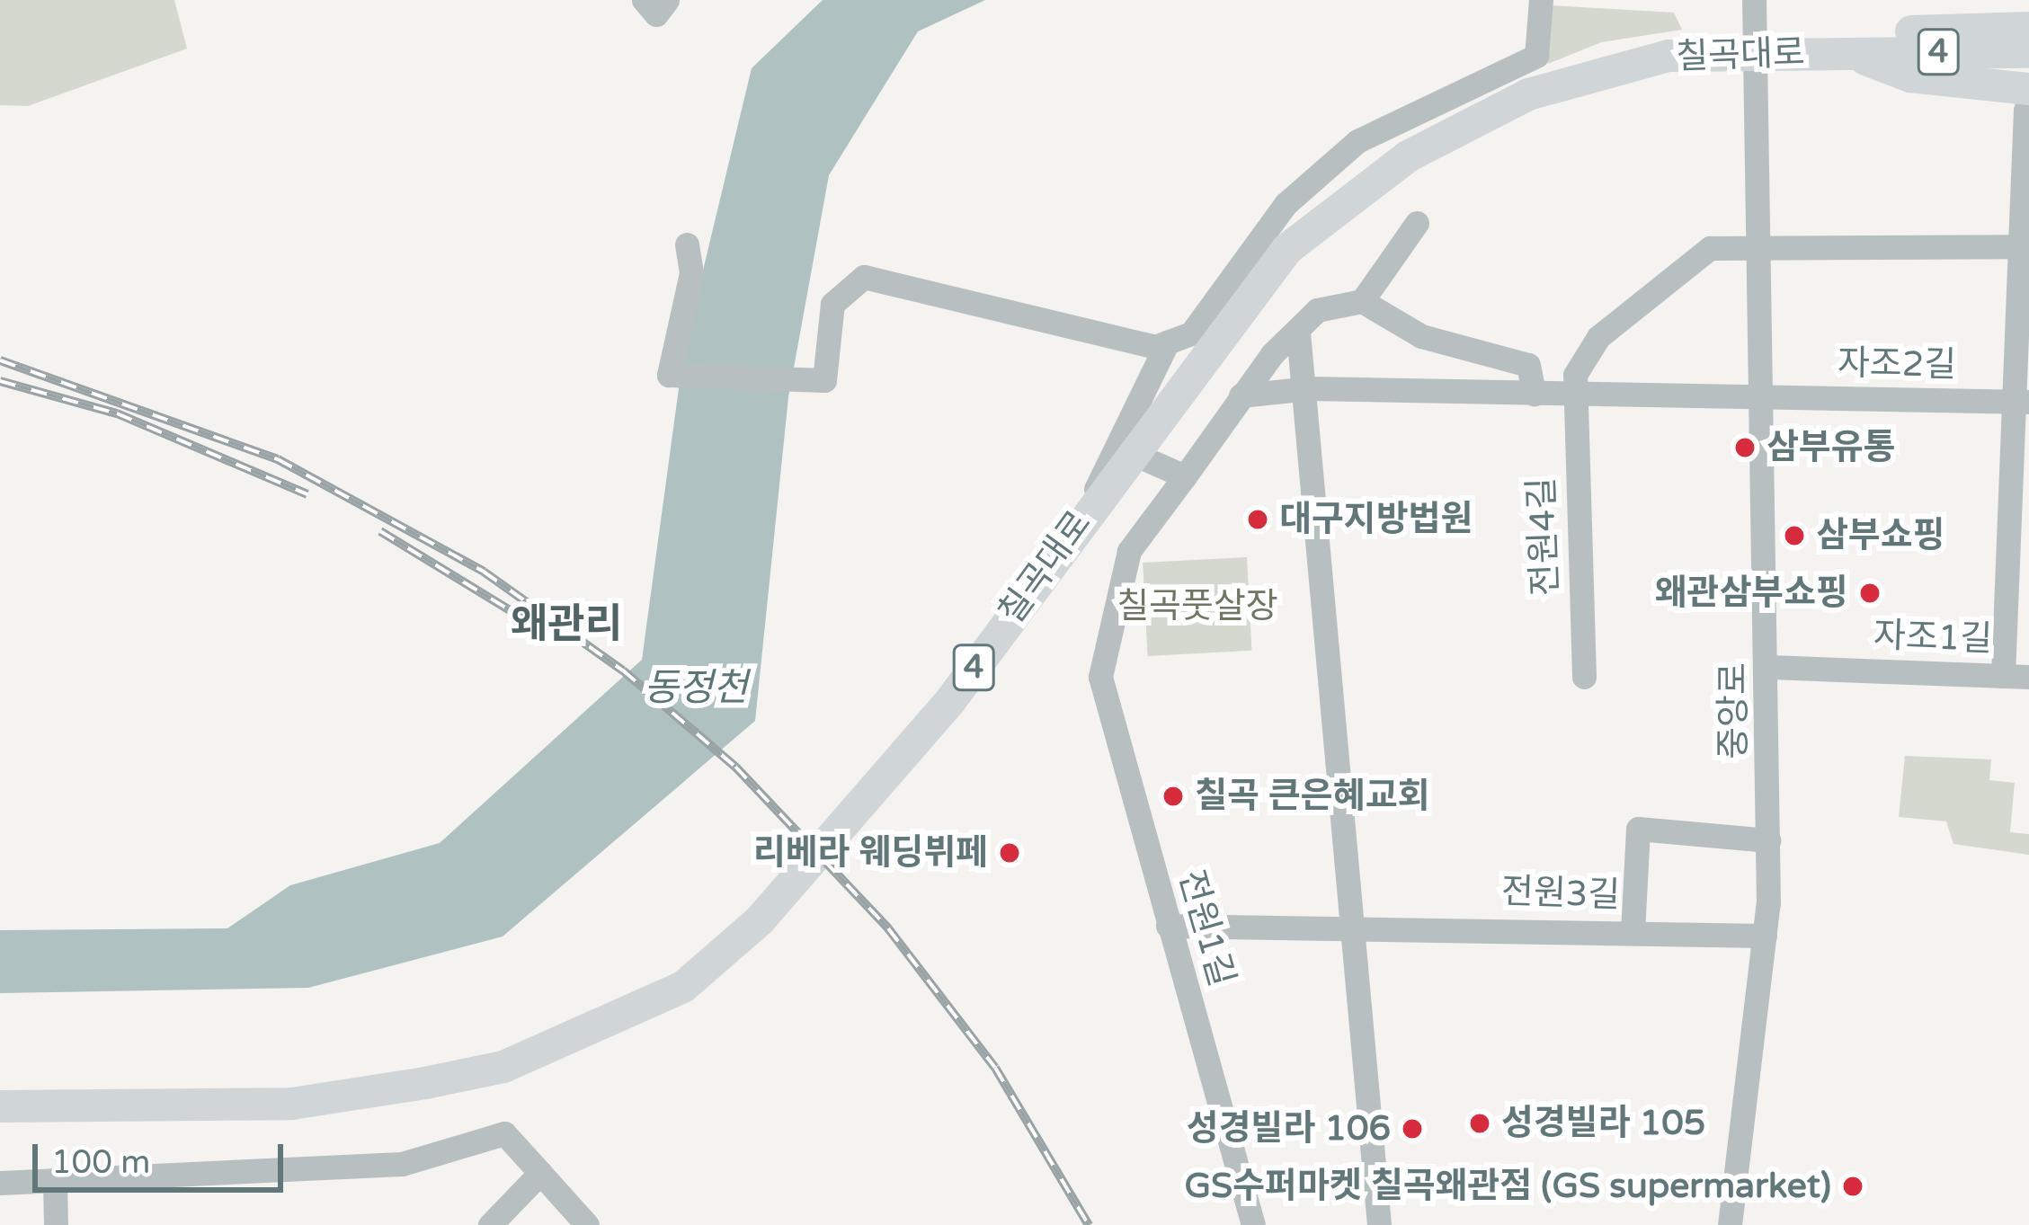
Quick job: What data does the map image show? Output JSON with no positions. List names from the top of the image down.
{
  "streets": {
    "main road": ["4", "칠곡대로"],
    "street": [
      "자조2길",
      "전원4길",
      "자조1길",
      "중앙로",
      "전원3길",
      "전원1길"
    ]
  },
  "crossings": [
    ["칠곡대로", "중앙로"],
    ["자조2길", "중앙로"],
    ["전원4길", "중앙로"],
    ["자조1길", "중앙로"],
    ["중앙로", "전원3길"],
    ["전원3길", "전원1길"]
  ],
  "districts": ["왜관리"],
  "water": ["동정천"],
  "parks": ["칠곡풋살장"],
  "places": [
    "삼부유통",
    "대구지방법원",
    "삼부쇼핑",
    "왜관삼부쇼핑",
    "칠곡 큰은혜교회",
    "리베라 웨딩뷔페",
    "성경빌라 105",
    "성경빌라 106",
    "GS수퍼마켓 칠곡왜관점 (GS supermarket)"
  ],
  "scale_bar": "100 m"
}
